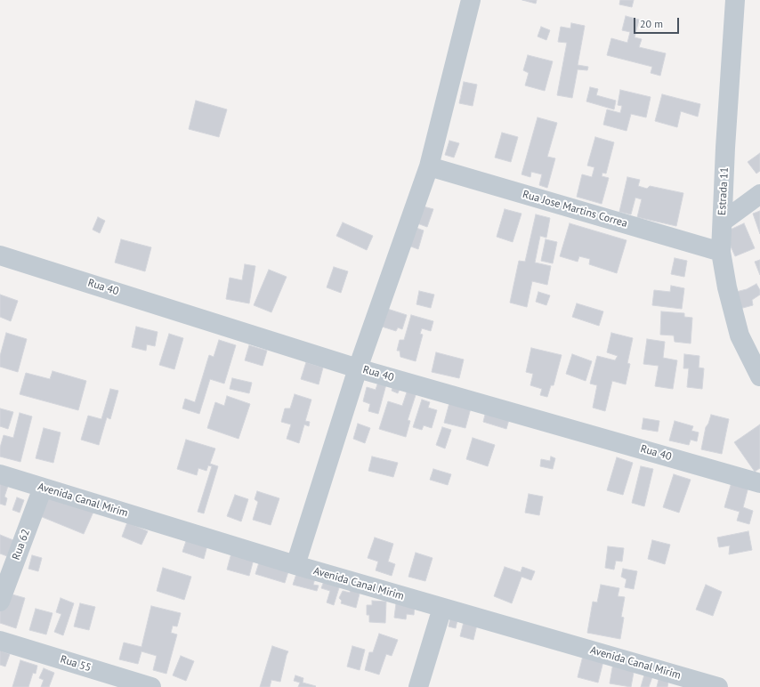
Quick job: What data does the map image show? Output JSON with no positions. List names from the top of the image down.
{
  "streets": {
    "street": [
      "Estrada 11",
      "Rua Jose Martins Correa",
      "Rua 40",
      "Avenida Canal Mirim",
      "Rua 62",
      "Rua 55"
    ]
  },
  "crossings": [
    ["Estrada 11", "Rua Jose Martins Correa"],
    ["Avenida Canal Mirim", "Rua 62"]
  ],
  "scale_bar": "20 m"
}
